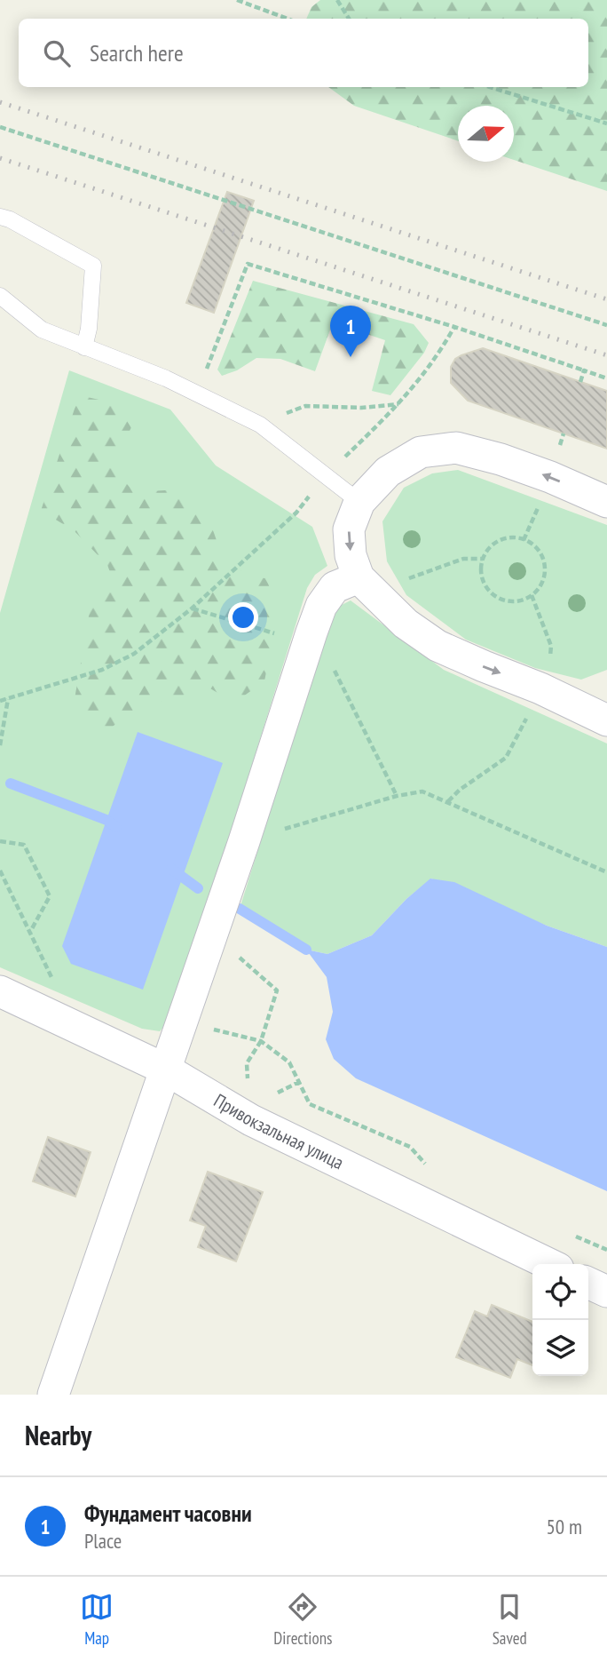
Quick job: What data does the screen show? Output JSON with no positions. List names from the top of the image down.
{
  "streets": {
    "street": ["Привокзальная улица"]
  },
  "north": "right",
  "page": {
    "search": "Search here",
    "pins": "1",
    "heading": "Nearby",
    "list": [
      {
        "mark": "1",
        "name": "Фундамент часовни",
        "note": "Place",
        "value": "50 m"
      }
    ],
    "nav": ["Map", "Directions", "Saved"]
  }
}
